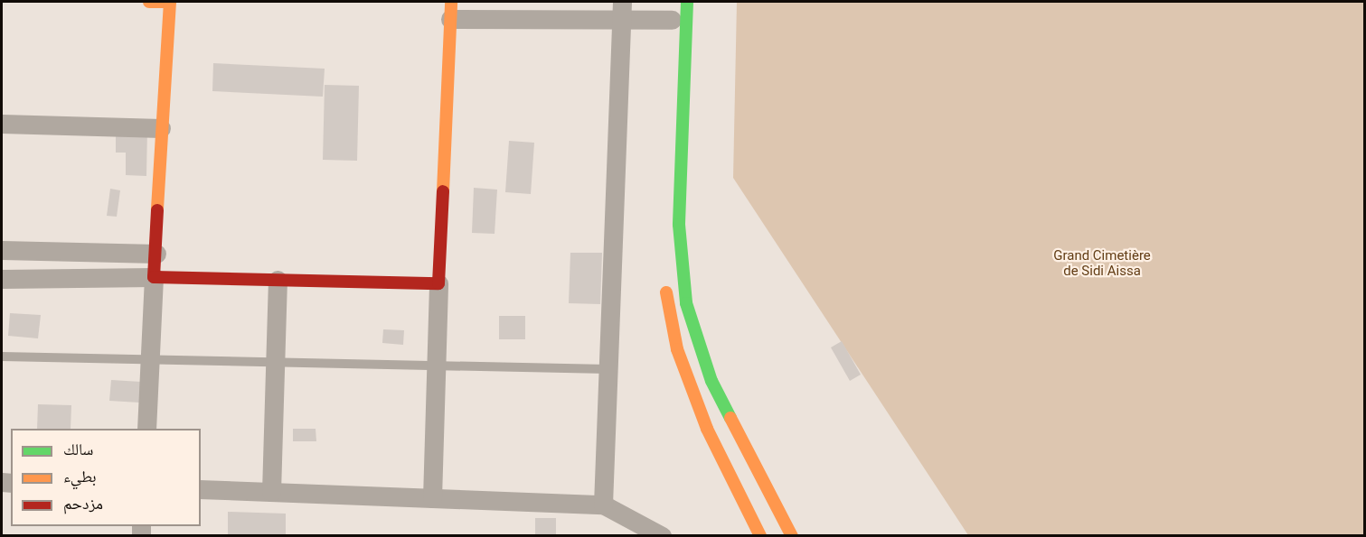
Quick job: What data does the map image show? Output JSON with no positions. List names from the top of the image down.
{
  "parks": ["Grand Cimetière de Sidi Aissa"],
  "legend": ["سالك", "بطيء", "مزدحم"]
}
